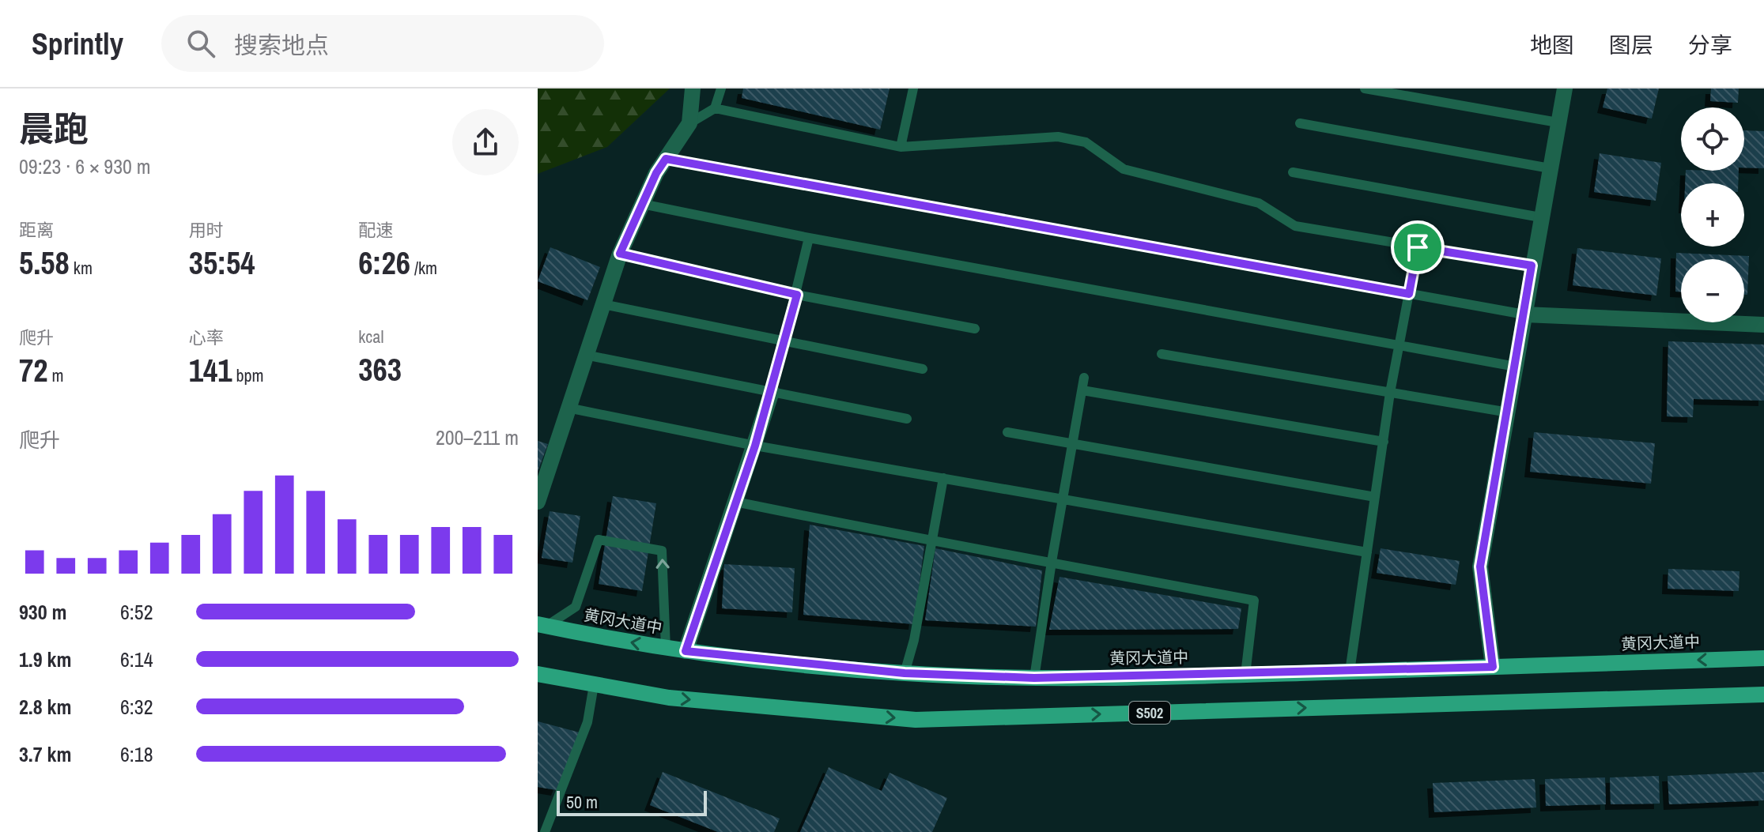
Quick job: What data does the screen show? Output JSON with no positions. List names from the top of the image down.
{
  "streets": {
    "main road": ["黄冈大道中", "S502"]
  },
  "scale_bar": "50 m",
  "page": {
    "header": "Sprintly",
    "search": "搜索地点",
    "nav": ["地图", "图层", "分享"],
    "heading": ["晨跑", "09:23 · 6 × 930 m"],
    "map_buttons": ["+", "−"],
    "stats": [
      ["距离", "5.58 km"],
      ["用时", "35:54"],
      ["配速", "6:26 /km"],
      ["爬升", "72 m"],
      ["心率", "141 bpm"],
      ["kcal", "363"]
    ],
    "chart": ["爬升", "200–211 m"],
    "list": [
      {
        "name": "930 m",
        "note": "6:52"
      },
      {
        "name": "1.9 km",
        "note": "6:14"
      },
      {
        "name": "2.8 km",
        "note": "6:32"
      },
      {
        "name": "3.7 km",
        "note": "6:18"
      }
    ],
    "scale": "50 m"
  }
}
